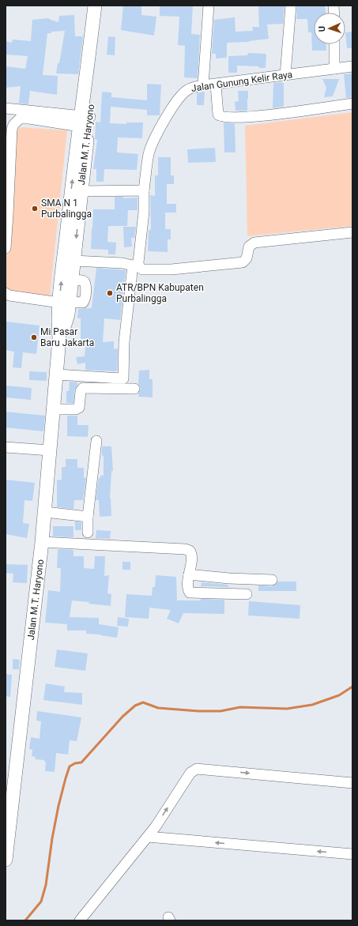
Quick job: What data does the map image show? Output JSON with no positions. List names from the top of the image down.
{
  "streets": {
    "main road": ["Jalan M.T. Haryono"],
    "street": ["Jalan Gunung Kelir Raya"]
  },
  "crossings": [
    ["Jalan Gunung Kelir Raya", "Jalan M.T. Haryono"]
  ],
  "places": ["SMA N 1 Purbalingga", "ATR/BPN Kabupaten Purbalingga", "Mi Pasar Baru Jakarta"],
  "north": "left"
}
